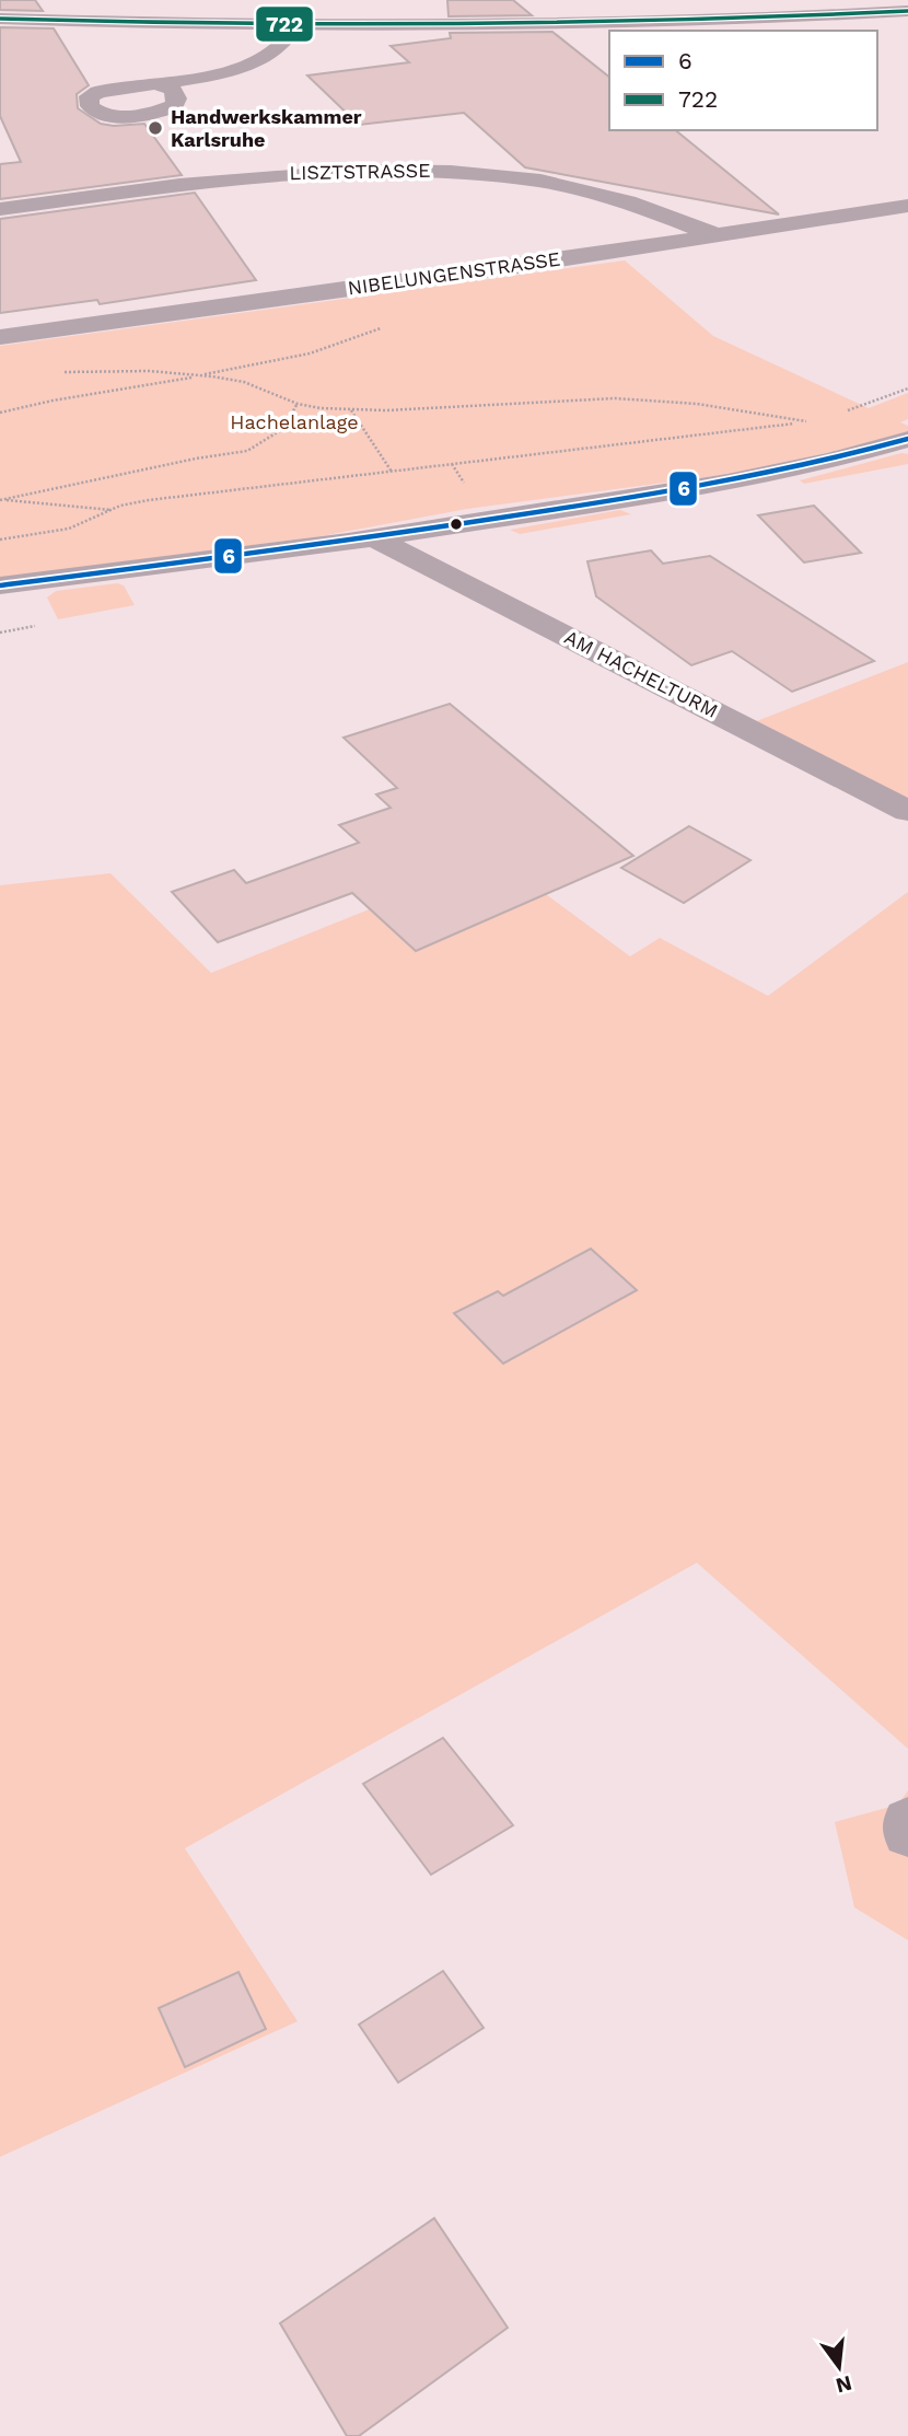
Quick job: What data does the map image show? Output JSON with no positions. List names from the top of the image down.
{
  "streets": {
    "street": ["LISZTSTRASSE", "NIBELUNGENSTRASSE", "AM HACHELTURM"]
  },
  "crossings": [
    ["LISZTSTRASSE", "NIBELUNGENSTRASSE"]
  ],
  "parks": ["Hachelanlage"],
  "places": ["Handwerkskammer Karlsruhe"],
  "lines": ["transit line 722", "transit line 6"],
  "legend": ["6", "722"],
  "north": "bottom"
}
